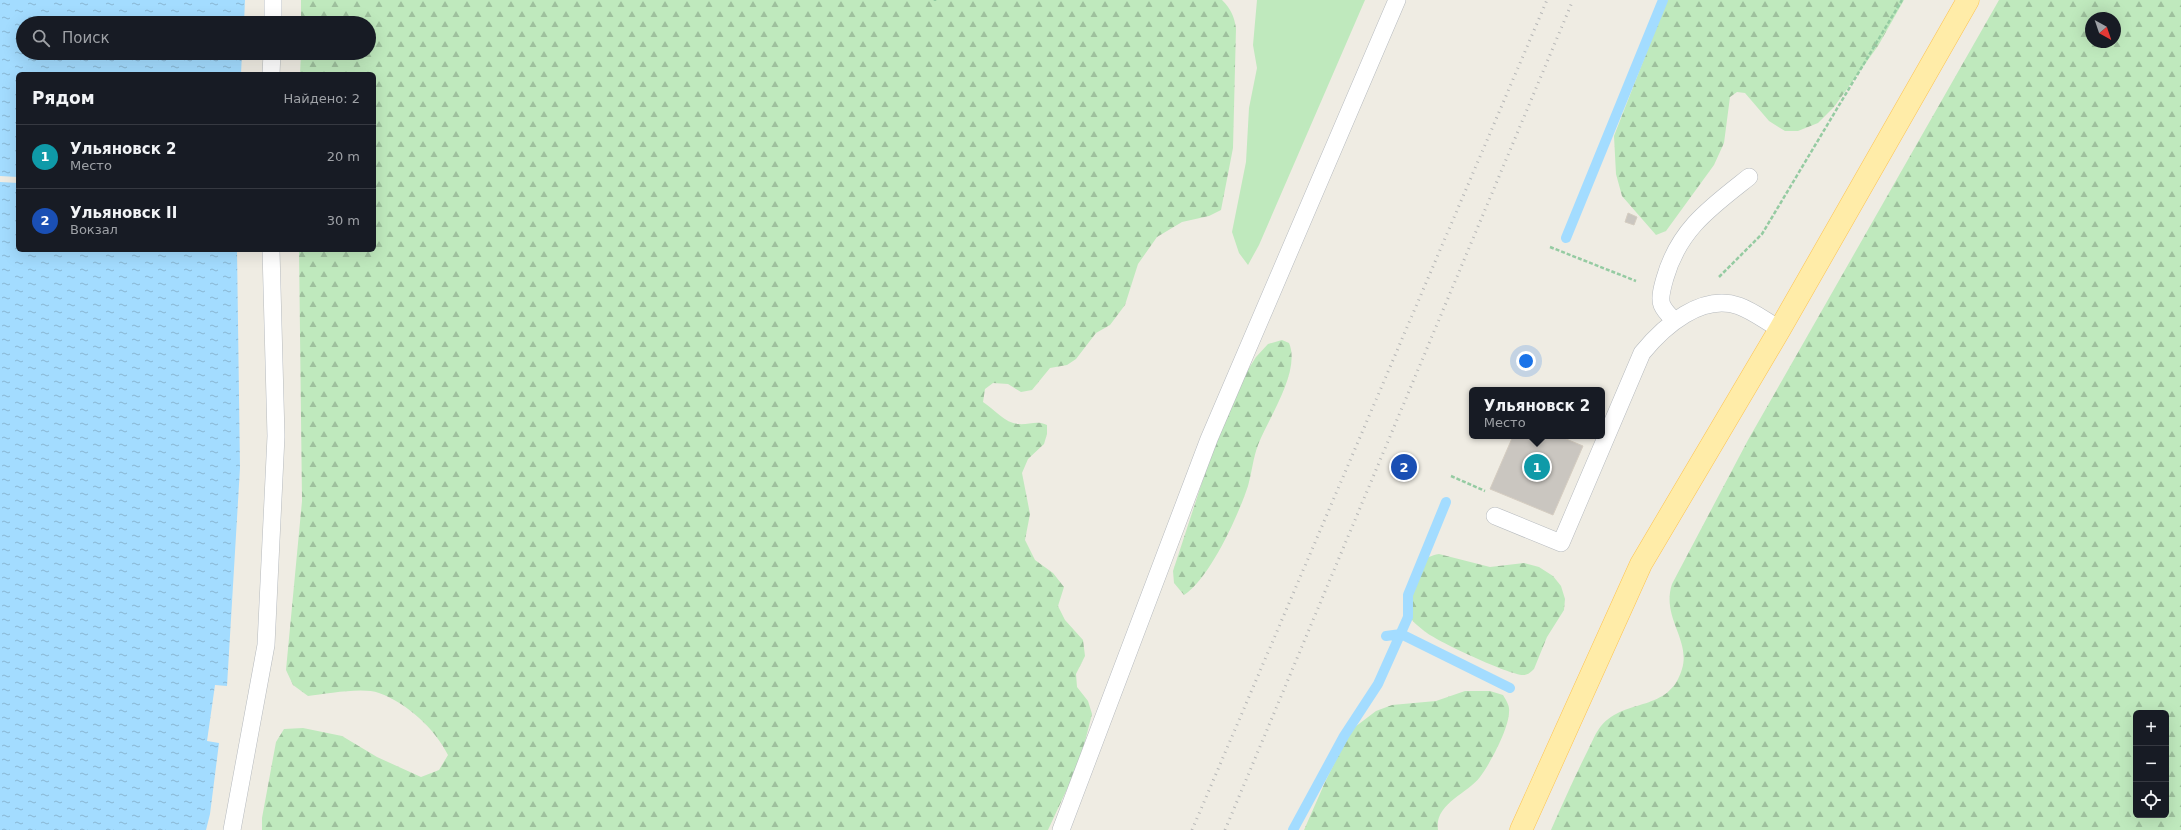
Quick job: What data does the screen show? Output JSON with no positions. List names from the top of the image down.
{
  "north": "bottom right",
  "page": {
    "search": "Поиск",
    "heading": ["Рядом", "Найдено: 2"],
    "list": [
      {
        "mark": "1",
        "name": "Ульяновск 2",
        "note": "Место",
        "value": "20 m"
      },
      {
        "mark": "2",
        "name": "Ульяновск II",
        "note": "Вокзал",
        "value": "30 m"
      }
    ],
    "popup": ["Ульяновск 2", "Место"],
    "pins": ["1", "2"],
    "map_buttons": ["+", "−"]
  }
}
